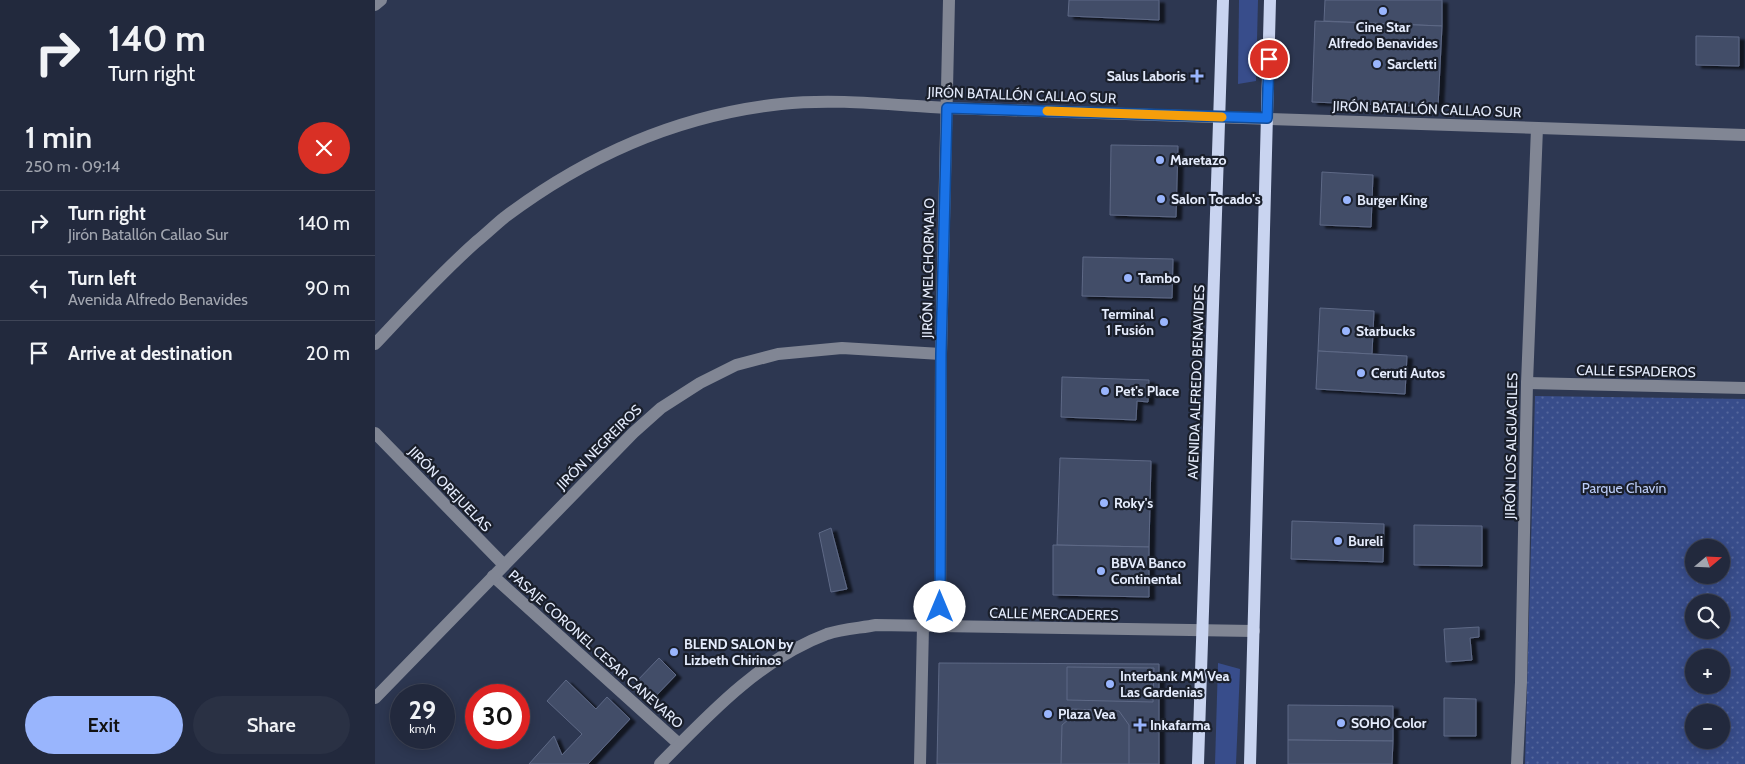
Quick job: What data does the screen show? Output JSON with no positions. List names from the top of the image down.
{
  "streets": {
    "main road": ["AVENIDA ALFREDO BENAVIDES"],
    "street": [
      "JIRÓN BATALLÓN CALLAO SUR",
      "JIRÓN MELCHORMALO",
      "CALLE ESPADEROS",
      "JIRÓN LOS ALGUACILES",
      "JIRÓN NEGREIROS",
      "JIRÓN OREJUELAS",
      "CALLE MERCADERES",
      "PASAJE CORONEL CESAR CANEVARO"
    ]
  },
  "crossings": [
    ["JIRÓN BATALLÓN CALLAO SUR", "JIRÓN MELCHORMALO"],
    ["JIRÓN BATALLÓN CALLAO SUR", "AVENIDA ALFREDO BENAVIDES"],
    ["JIRÓN BATALLÓN CALLAO SUR", "JIRÓN LOS ALGUACILES"],
    ["JIRÓN MELCHORMALO", "JIRÓN NEGREIROS"],
    ["JIRÓN MELCHORMALO", "CALLE MERCADERES"],
    ["CALLE ESPADEROS", "JIRÓN LOS ALGUACILES"],
    ["AVENIDA ALFREDO BENAVIDES", "CALLE MERCADERES"],
    ["JIRÓN NEGREIROS", "JIRÓN OREJUELAS"],
    ["JIRÓN NEGREIROS", "PASAJE CORONEL CESAR CANEVARO"],
    ["CALLE MERCADERES", "PASAJE CORONEL CESAR CANEVARO"]
  ],
  "parks": ["Parque Chavín"],
  "places": {
    "other": [
      "Cine Star Alfredo Benavides",
      "Sarcletti",
      "Maretazo",
      "Salon Tocado's",
      "Burger King",
      "Tambo",
      "Terminal 1 Fusión",
      "Starbucks",
      "Ceruti Autos",
      "Pet's Place",
      "Roky's",
      "Bureli",
      "BBVA Banco Continental",
      "BLEND SALON by Lizbeth Chirinos",
      "Interbank MM Vea Las Gardenias",
      "Plaza Vea",
      "SOHO Color"
    ],
    "health": ["Salus Laboris", "Inkafarma"]
  },
  "north": "right",
  "page": {
    "turn": ["140 m", "Turn right"],
    "heading": ["1 min", "250 m · 09:14"],
    "list": [
      {
        "name": "Turn right",
        "note": "Jirón Batallón Callao Sur",
        "value": "140 m"
      },
      {
        "name": "Turn left",
        "note": "Avenida Alfredo Benavides",
        "value": "90 m"
      },
      {
        "name": "Arrive at destination",
        "value": "20 m"
      }
    ],
    "map_buttons": ["+", "−"],
    "speed": "29 km/h",
    "limit": "30",
    "buttons": ["Exit", "Share"]
  }
}
